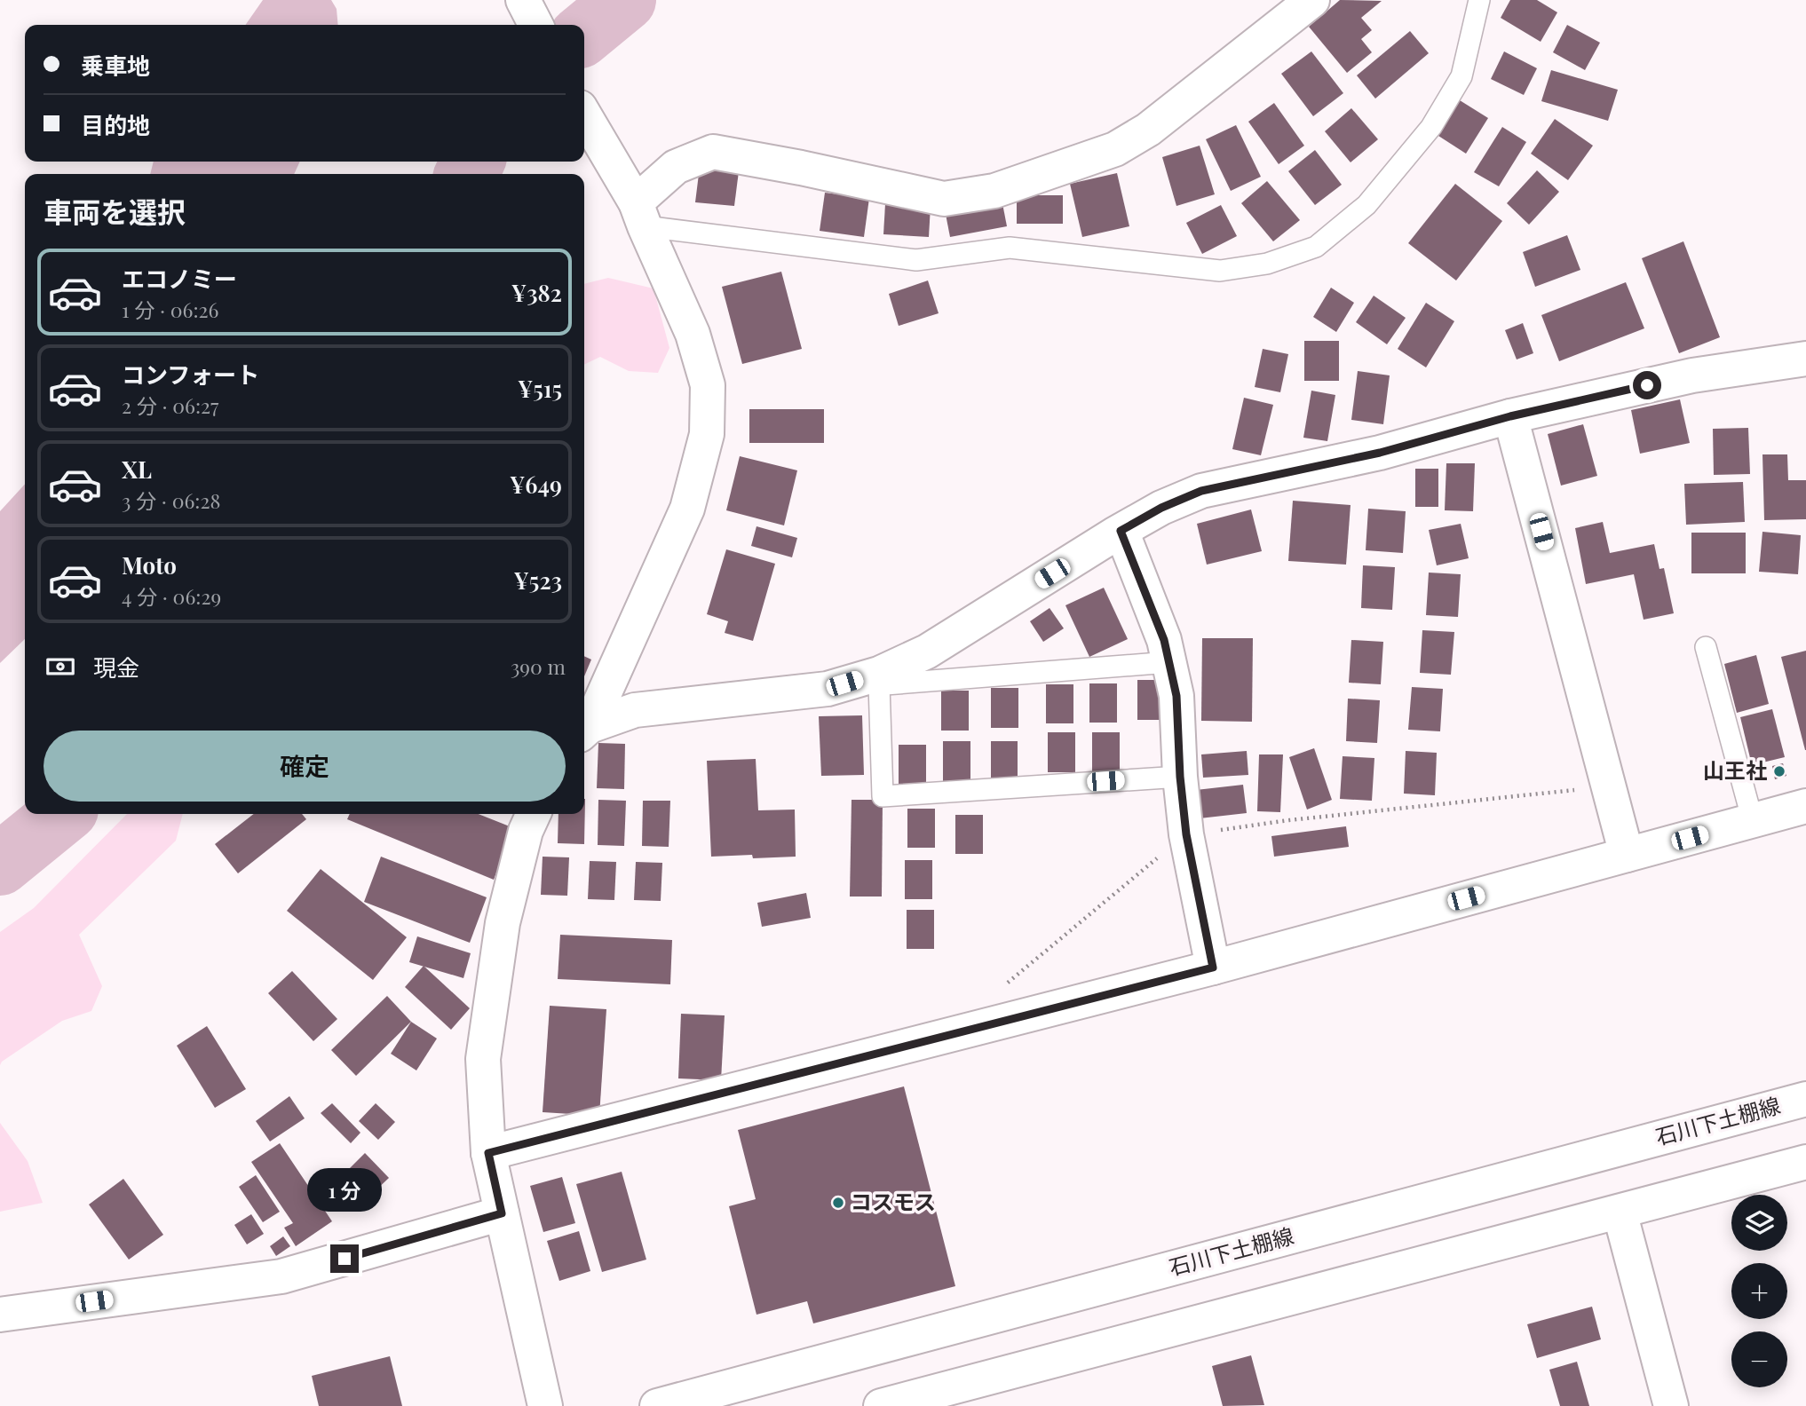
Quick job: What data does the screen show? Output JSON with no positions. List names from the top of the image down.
{
  "streets": {
    "street": ["石川下土棚線"]
  },
  "places": ["山王社", "コスモス"],
  "page": {
    "banner": ["乗車地", "目的地"],
    "heading": "車両を選択",
    "list": [
      {
        "name": "エコノミー",
        "note": "1 分 · 06:26",
        "value": "¥382"
      },
      {
        "name": "コンフォート",
        "note": "2 分 · 06:27",
        "value": "¥515"
      },
      {
        "name": "XL",
        "note": "3 分 · 06:28",
        "value": "¥649"
      },
      {
        "name": "Moto",
        "note": "4 分 · 06:29",
        "value": "¥523"
      }
    ],
    "pay": ["現金", "390 m"],
    "buttons": "確定",
    "bubble": "1 分",
    "map_buttons": ["+", "−"]
  }
}
